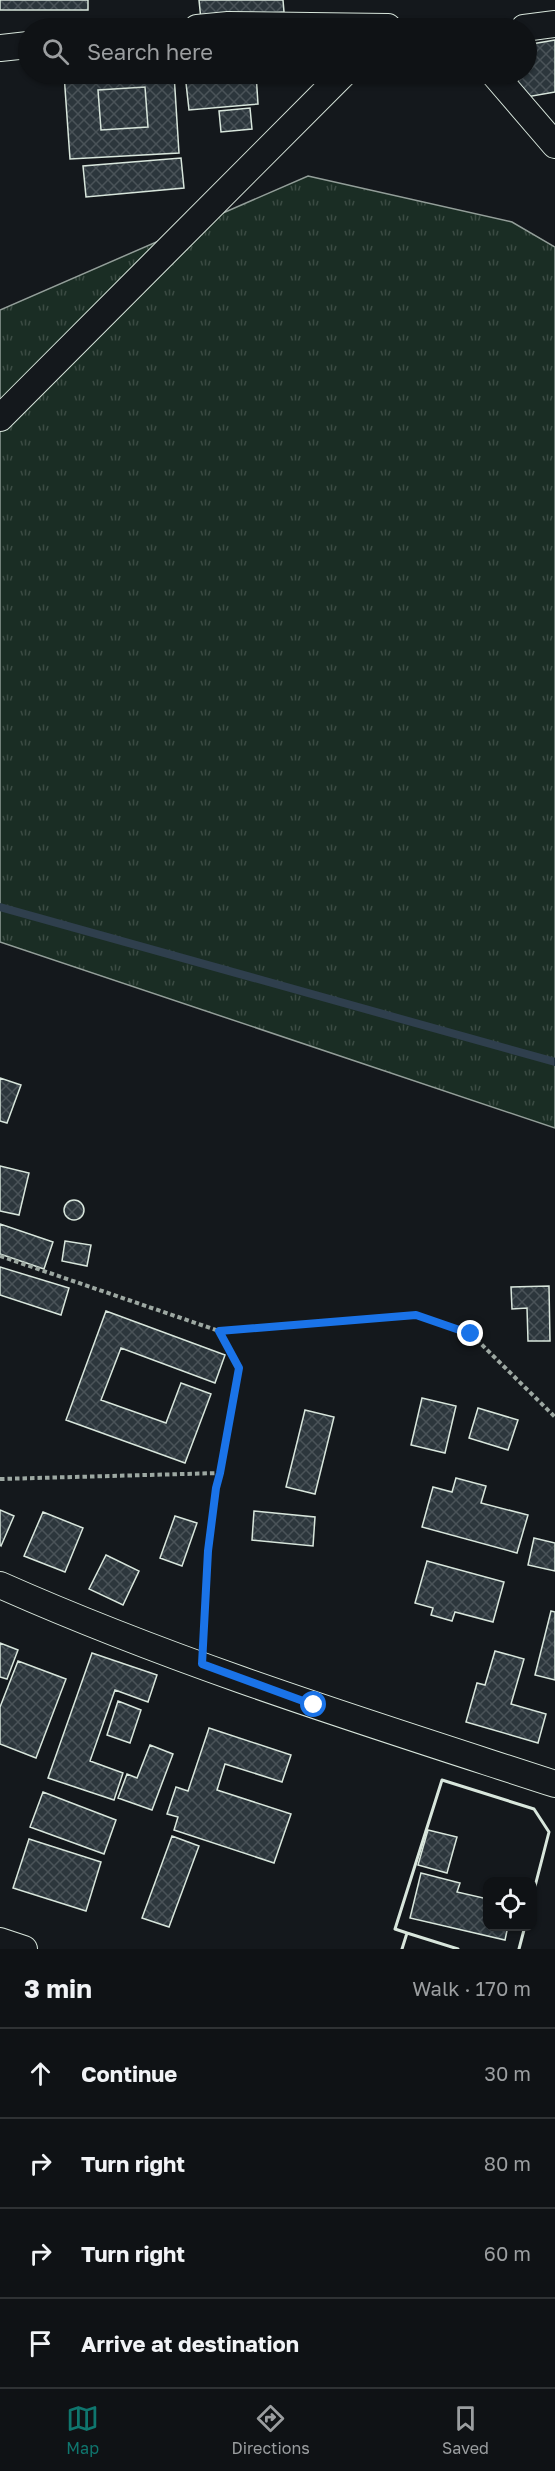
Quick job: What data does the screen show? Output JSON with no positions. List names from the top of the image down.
{
  "page": {
    "search": "Search here",
    "heading": ["3 min", "Walk · 170 m"],
    "list": [
      ["Continue", "30 m"],
      ["Turn right", "80 m"],
      ["Turn right", "60 m"],
      "Arrive at destination"
    ],
    "nav": ["Map", "Directions", "Saved"]
  }
}
